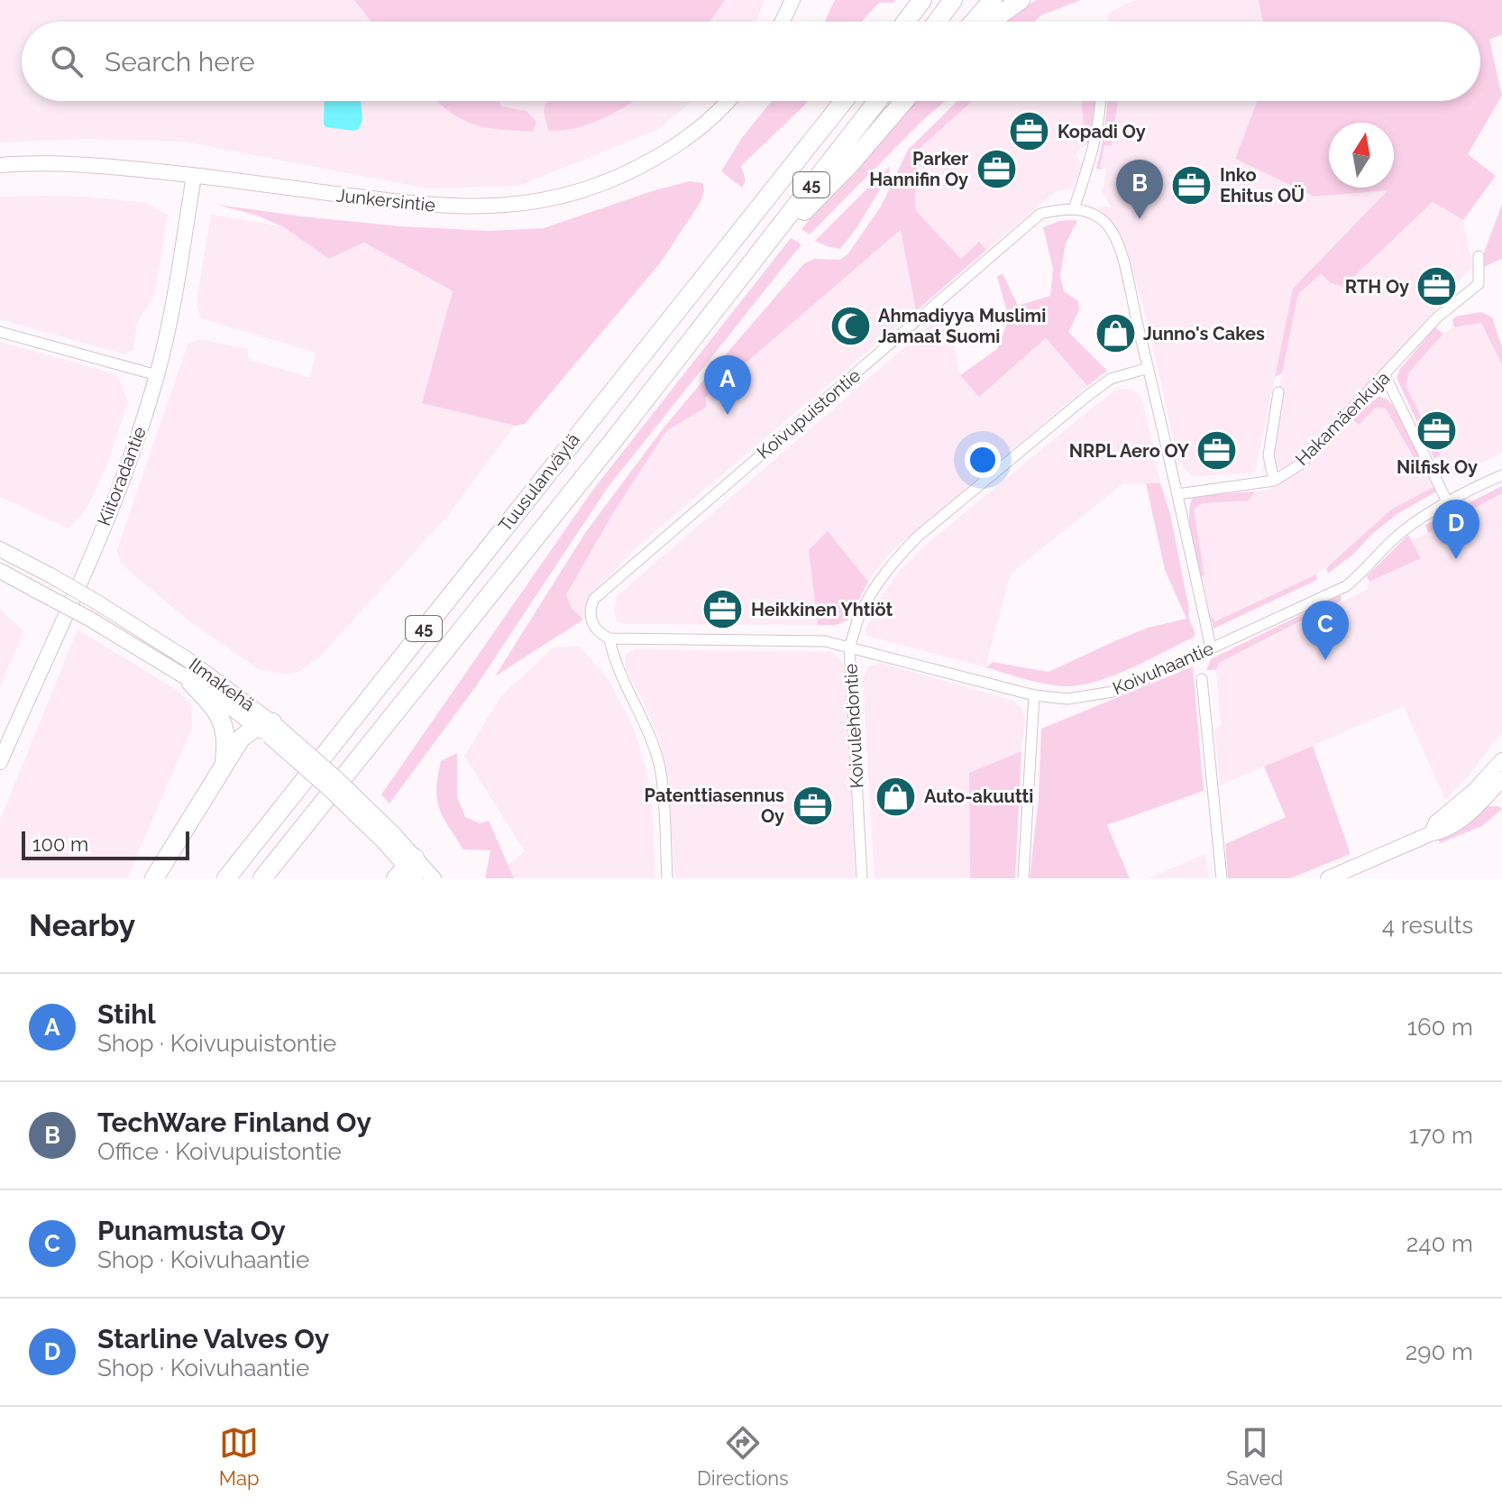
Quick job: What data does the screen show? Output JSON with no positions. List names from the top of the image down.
{
  "streets": {
    "highway": ["45", "Tuusulanväylä"],
    "main road": ["Junkersintie", "Kiitoradantie", "Ilmakehä"],
    "street": [
      "Koivupuistontie",
      "Hakamäenkuja",
      "Koivuhaantie",
      "Koivulehdontie"
    ]
  },
  "crossings": [
    ["Junkersintie", "Kiitoradantie"],
    ["Koivupuistontie", "Koivuhaantie"],
    ["Koivuhaantie", "Koivulehdontie"]
  ],
  "places": {
    "office": [
      "Kopadi Oy",
      "Parker Hannifin Oy",
      "Inko Ehitus OÜ",
      "RTH Oy",
      "Nilfisk Oy",
      "NRPL Aero OY",
      "Heikkinen Yhtiöt",
      "Patenttiasennus Oy"
    ],
    "mosque": ["Ahmadiyya Muslimi Jamaat Suomi"],
    "shop": ["Junno's Cakes", "Auto-akuutti"]
  },
  "scale_bar": "100 m",
  "north": "top",
  "page": {
    "search": "Search here",
    "pins": [
      "B",
      "A",
      "D",
      "C"
    ],
    "scale": "100 m",
    "heading": ["Nearby", "4 results"],
    "list": [
      {
        "mark": "A",
        "name": "Stihl",
        "note": "Shop · Koivupuistontie",
        "value": "160 m"
      },
      {
        "mark": "B",
        "name": "TechWare Finland Oy",
        "note": "Office · Koivupuistontie",
        "value": "170 m"
      },
      {
        "mark": "C",
        "name": "Punamusta Oy",
        "note": "Shop · Koivuhaantie",
        "value": "240 m"
      },
      {
        "mark": "D",
        "name": "Starline Valves Oy",
        "note": "Shop · Koivuhaantie",
        "value": "290 m"
      }
    ],
    "nav": ["Map", "Directions", "Saved"]
  }
}
